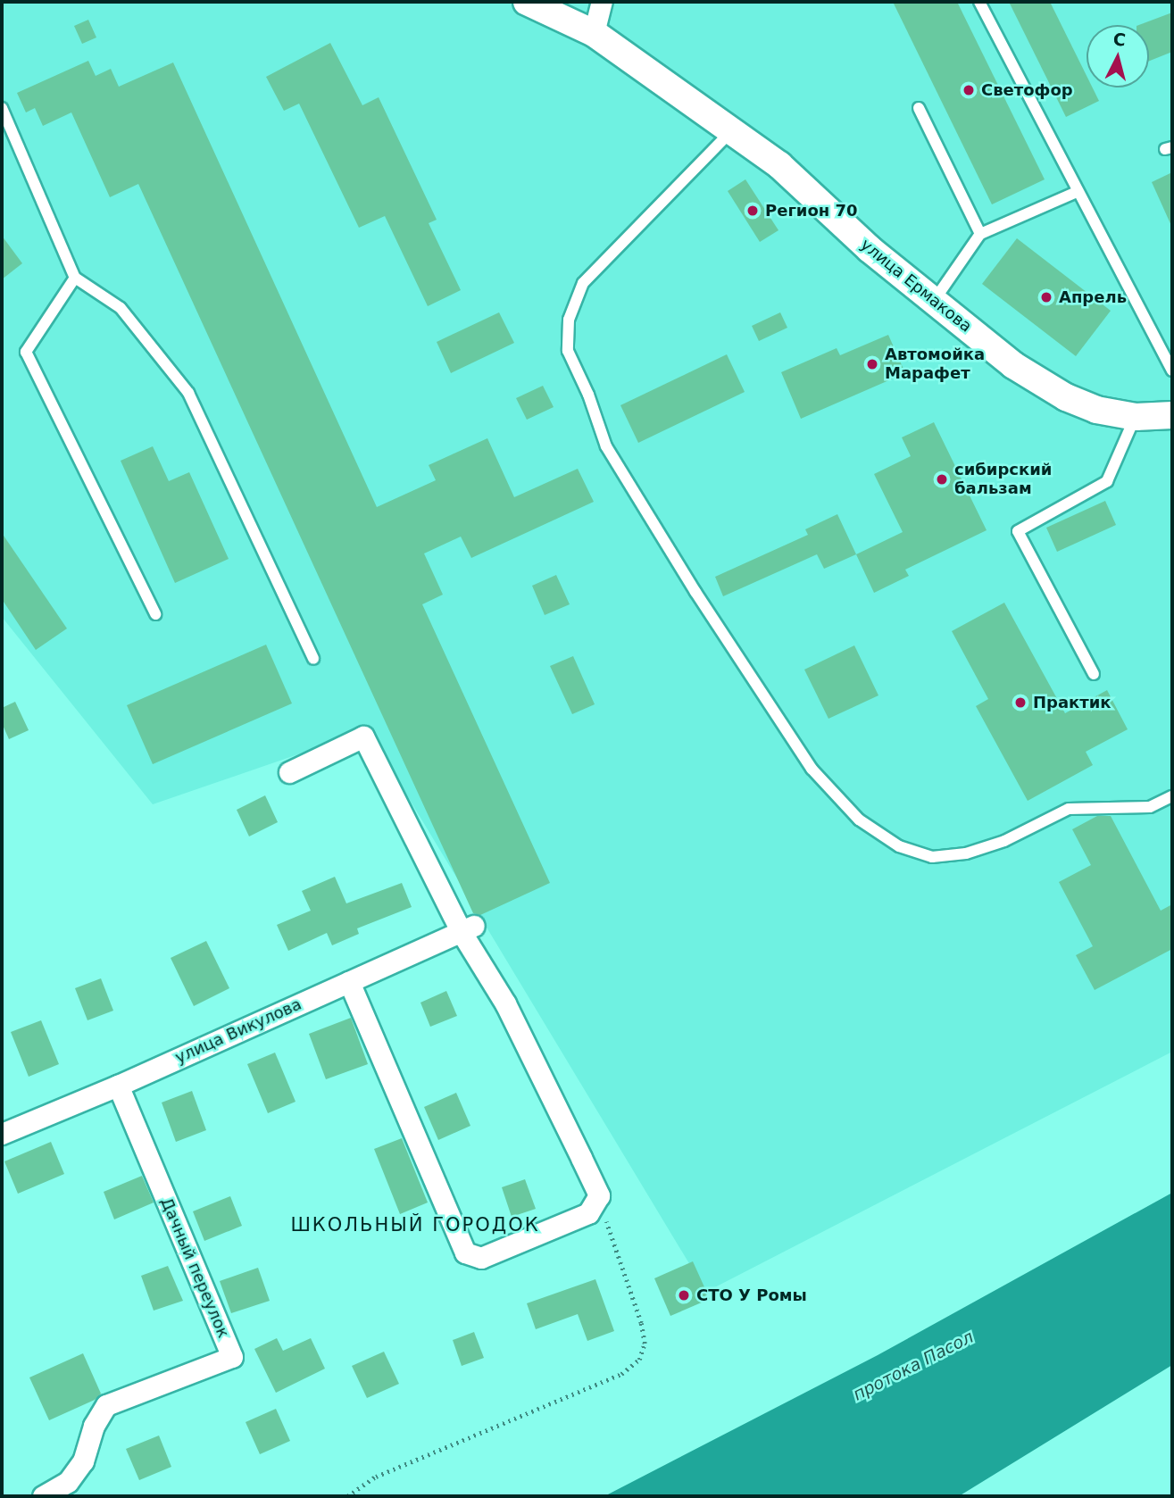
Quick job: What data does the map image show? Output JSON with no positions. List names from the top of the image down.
{
  "streets": {
    "street": ["улица Ермакова", "улица Викулова", "Дачный переулок"]
  },
  "crossings": [
    ["улица Викулова", "Дачный переулок"]
  ],
  "districts": ["ШКОЛЬНЫЙ ГОРОДОК"],
  "water": ["протока Пасол"],
  "places": [
    "Светофор",
    "Регион 70",
    "Апрель",
    "Автомойка Марафет",
    "сибирский бальзам",
    "Практик",
    "СТО У Ромы"
  ],
  "north": "top"
}
